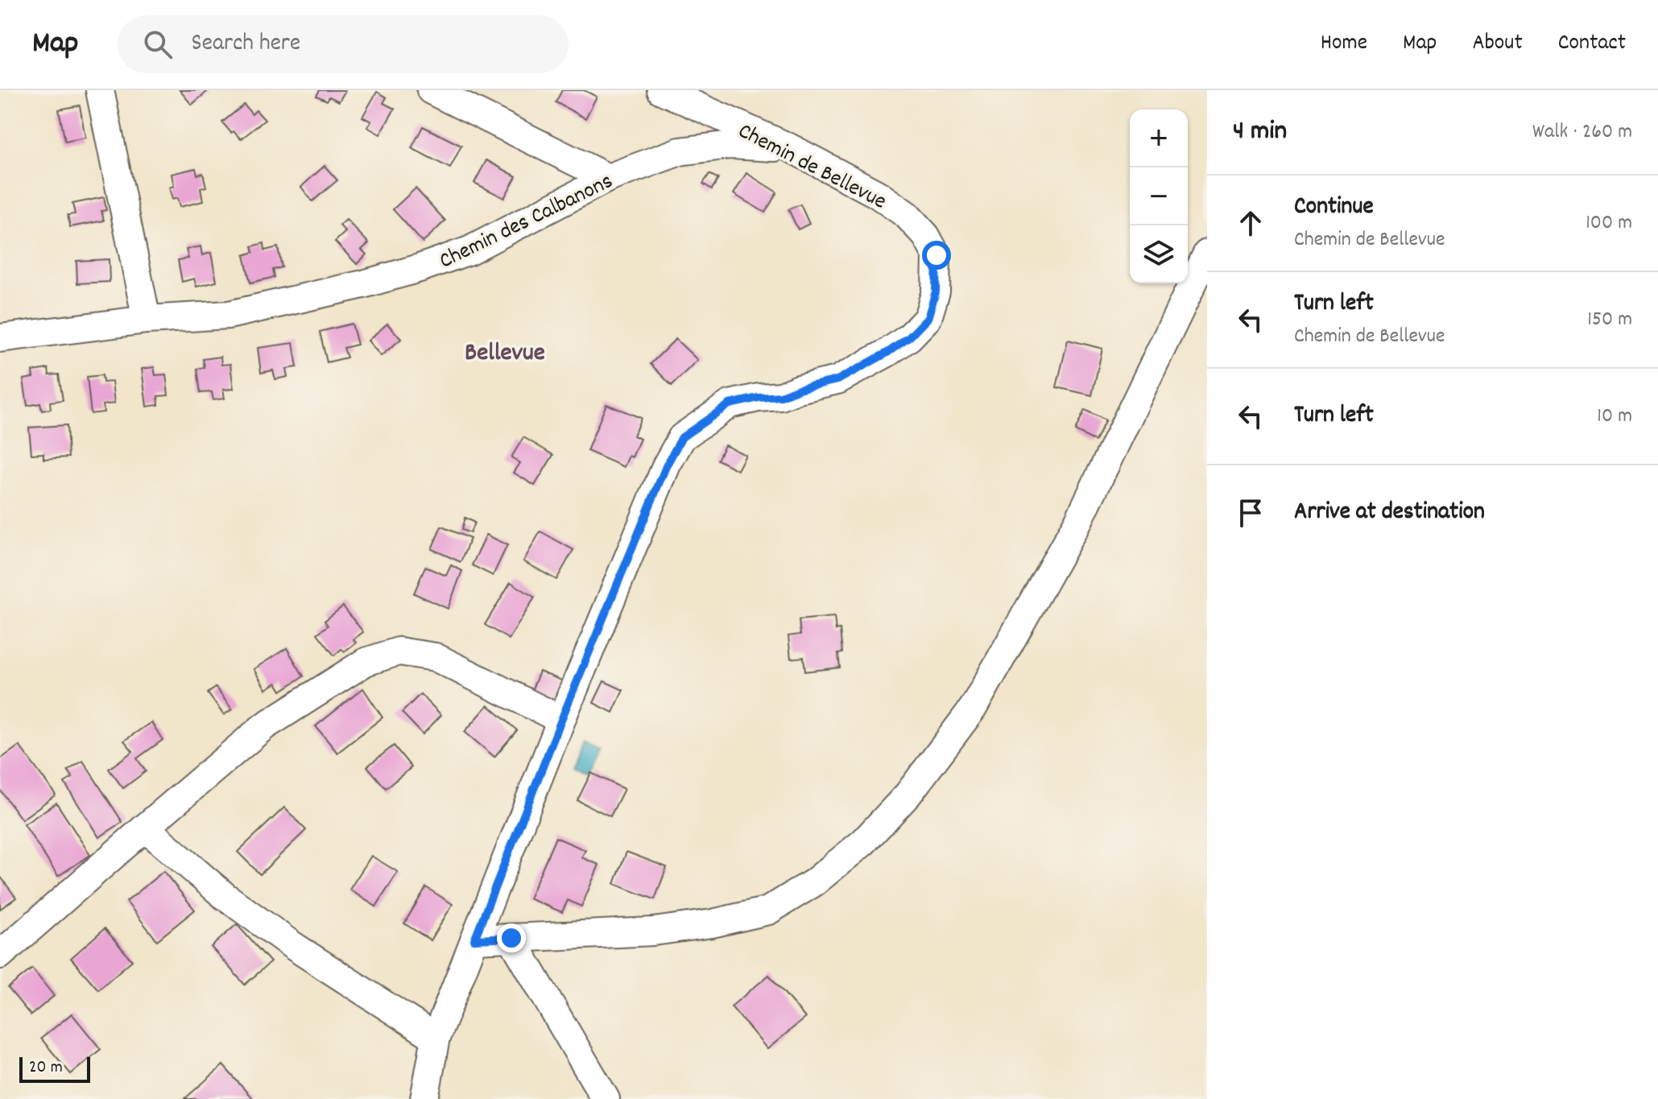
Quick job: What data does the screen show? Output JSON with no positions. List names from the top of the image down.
{
  "streets": {
    "street": ["Chemin de Bellevue", "Chemin des Calbanons"]
  },
  "crossings": [
    ["Chemin de Bellevue", "Chemin des Calbanons"]
  ],
  "districts": ["Bellevue"],
  "scale_bar": "20 m",
  "page": {
    "header": "Map",
    "search": "Search here",
    "nav": [
      "Home",
      "Map",
      "About",
      "Contact"
    ],
    "heading": ["4 min", "Walk · 260 m"],
    "map_buttons": ["+", "−"],
    "list": [
      ["Continue", "Chemin de Bellevue", "100 m"],
      ["Turn left", "Chemin de Bellevue", "150 m"],
      ["Turn left", "10 m"],
      "Arrive at destination"
    ],
    "scale": "20 m"
  }
}
